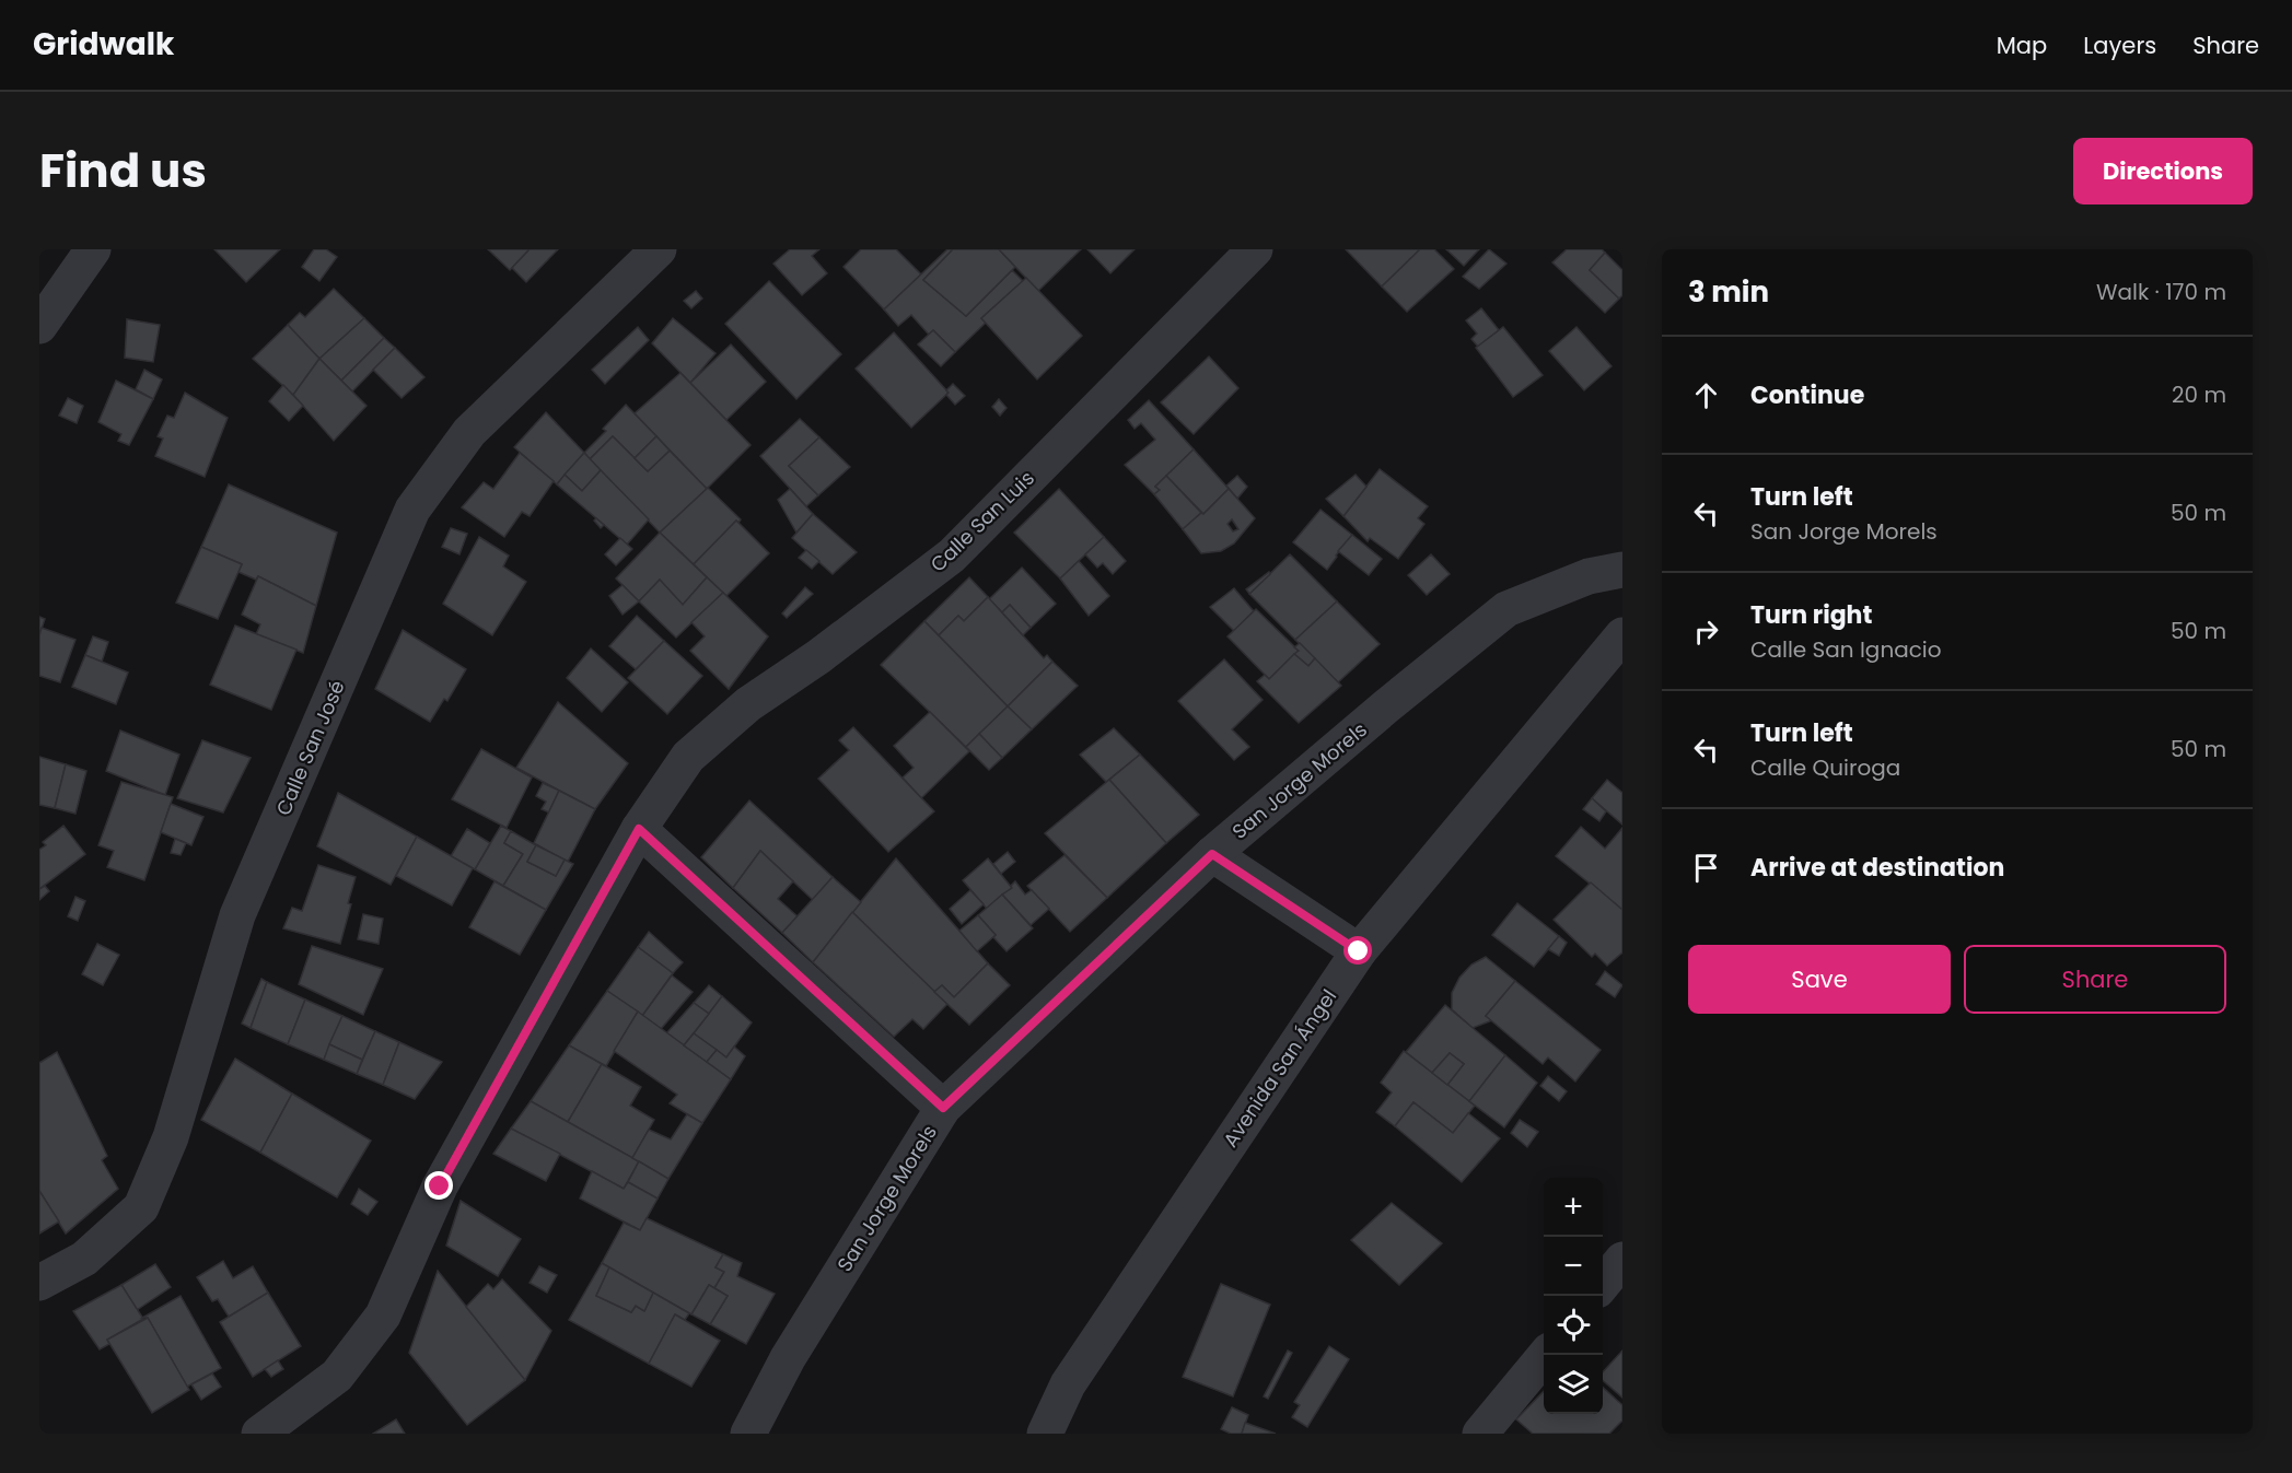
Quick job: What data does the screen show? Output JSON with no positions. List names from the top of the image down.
{
  "streets": {
    "street": [
      "Calle San Luis",
      "Calle San José",
      "San Jorge Morels",
      "Avenida San Ángel"
    ]
  },
  "page": {
    "header": "Gridwalk",
    "nav": ["Map", "Layers", "Share"],
    "title": "Find us",
    "buttons": [
      "Directions",
      ["Save", "Share"]
    ],
    "heading": ["3 min", "Walk · 170 m"],
    "list": [
      ["Continue", "20 m"],
      ["Turn left", "San Jorge Morels", "50 m"],
      ["Turn right", "Calle San Ignacio", "50 m"],
      ["Turn left", "Calle Quiroga", "50 m"],
      "Arrive at destination"
    ],
    "map_buttons": ["+", "−"]
  }
}
